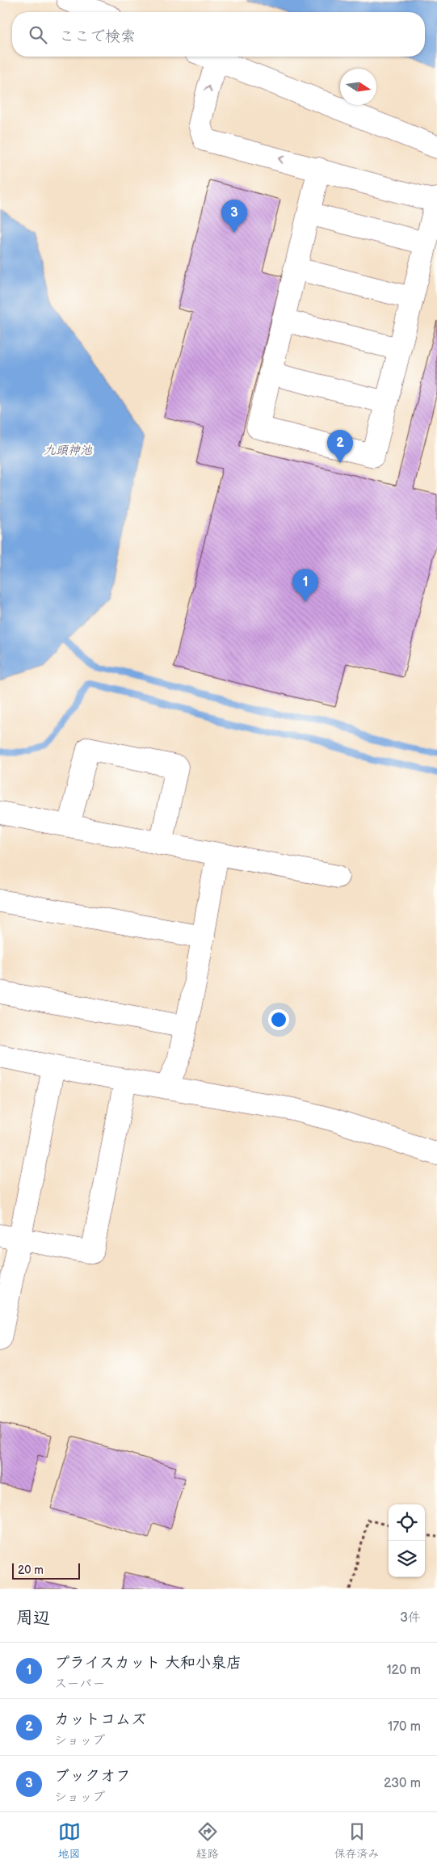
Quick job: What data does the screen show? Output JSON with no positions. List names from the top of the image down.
{
  "water": ["九頭神池"],
  "scale_bar": "20 m",
  "north": "right",
  "page": {
    "search": "ここで検索",
    "pins": ["3", "2", "1"],
    "scale": "20 m",
    "heading": ["周辺", "3件"],
    "list": [
      {
        "mark": "1",
        "name": "プライスカット 大和小泉店",
        "note": "スーパー",
        "value": "120 m"
      },
      {
        "mark": "2",
        "name": "カットコムズ",
        "note": "ショップ",
        "value": "170 m"
      },
      {
        "mark": "3",
        "name": "ブックオフ",
        "note": "ショップ",
        "value": "230 m"
      }
    ],
    "nav": ["地図", "経路", "保存済み"]
  }
}
